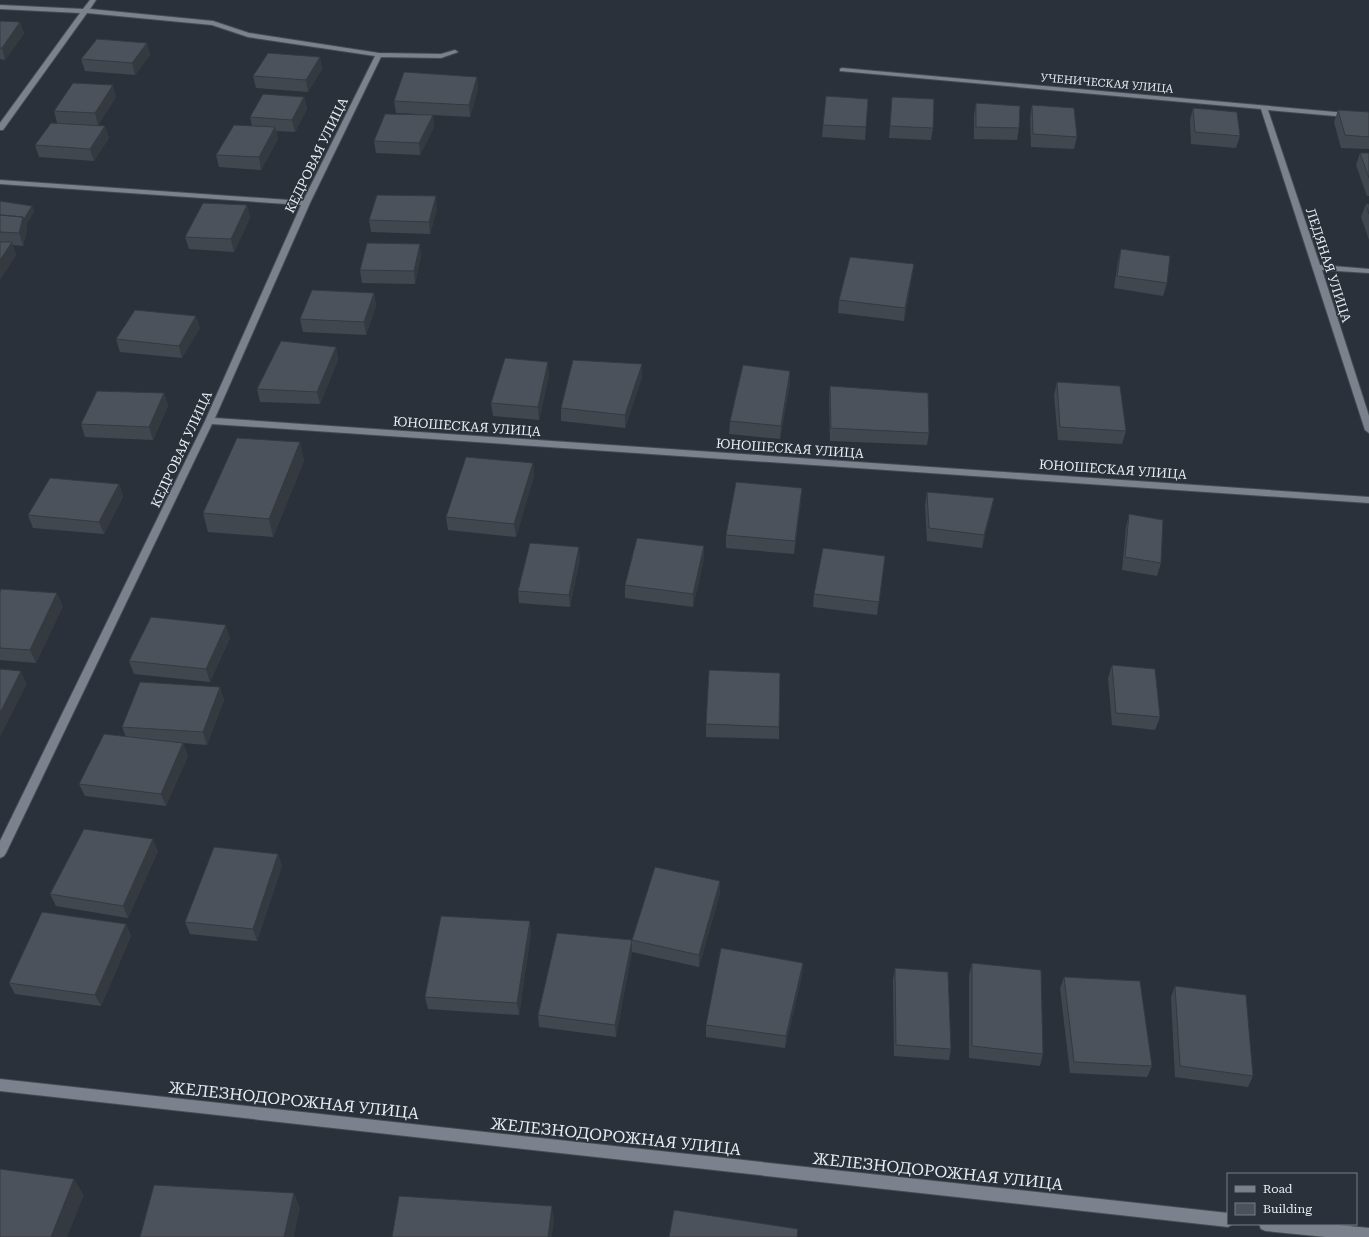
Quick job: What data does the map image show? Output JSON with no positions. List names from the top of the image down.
{
  "streets": {
    "street": [
      "УЧЕНИЧЕСКАЯ УЛИЦА",
      "КЕДРОВАЯ УЛИЦА",
      "ЛЕДЯНАЯ УЛИЦА",
      "ЮНОШЕСКАЯ УЛИЦА",
      "ЖЕЛЕЗНОДОРОЖНАЯ УЛИЦА"
    ]
  },
  "crossings": [
    ["УЧЕНИЧЕСКАЯ УЛИЦА", "ЛЕДЯНАЯ УЛИЦА"],
    ["КЕДРОВАЯ УЛИЦА", "ЮНОШЕСКАЯ УЛИЦА"]
  ],
  "legend": ["Road", "Building"]
}
